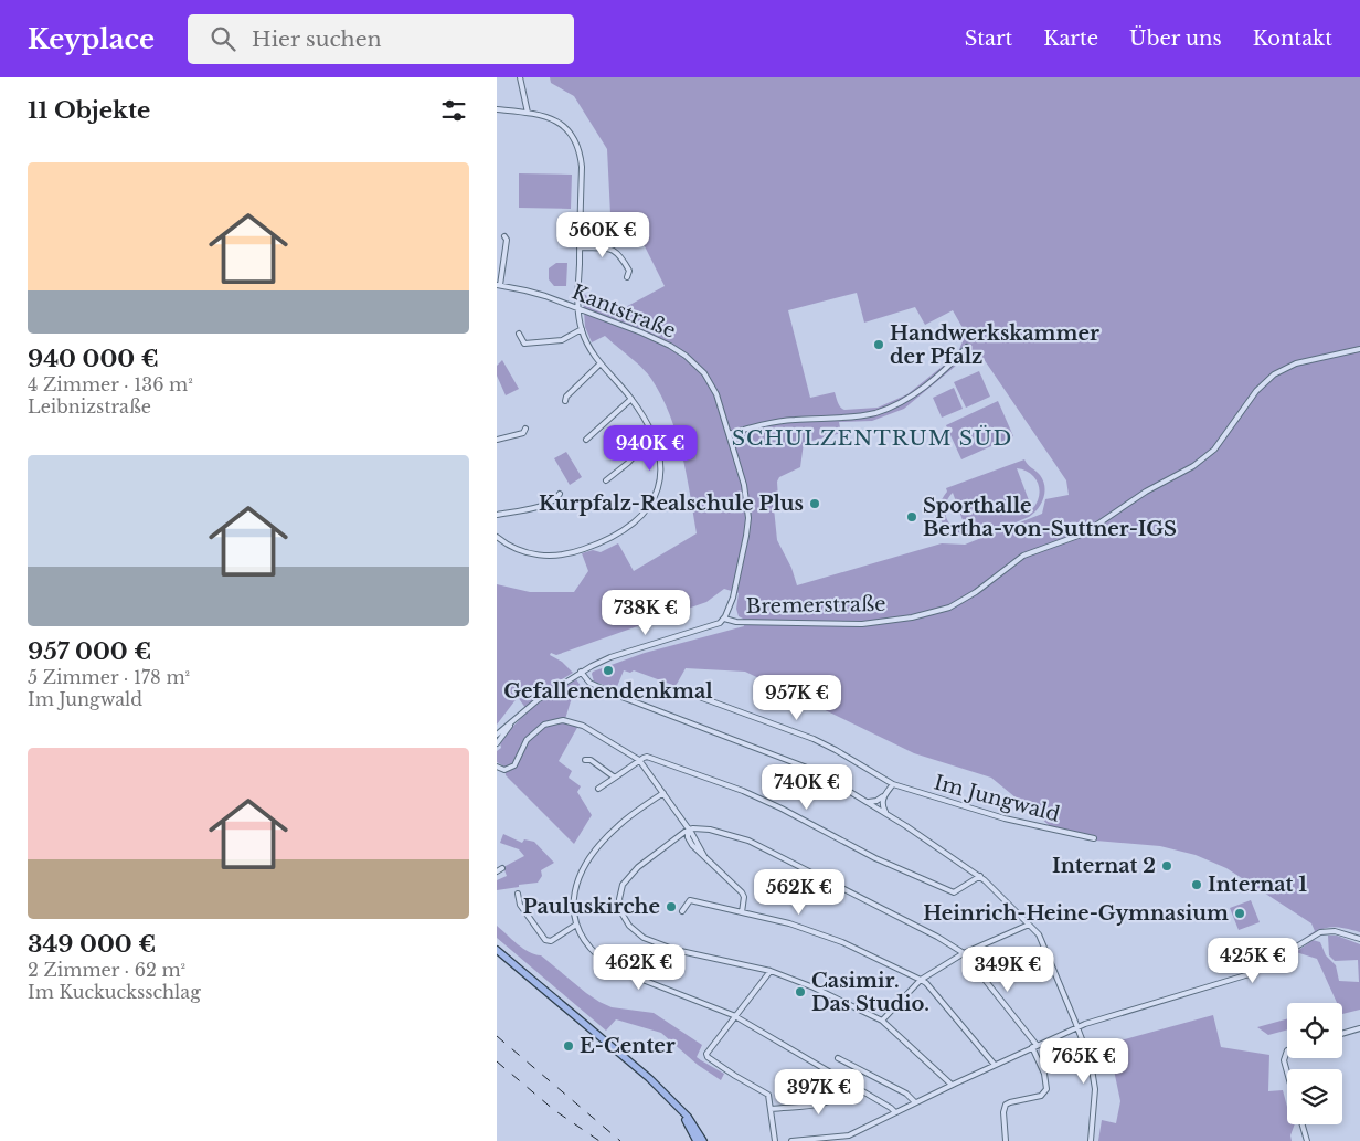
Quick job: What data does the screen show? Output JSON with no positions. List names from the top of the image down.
{
  "streets": {
    "street": ["Kantstraße", "Bremerstraße", "Im Jungwald"]
  },
  "crossings": [
    ["Kantstraße", "Bremerstraße"]
  ],
  "districts": ["SCHULZENTRUM SÜD"],
  "places": [
    "Handwerkskammer der Pfalz",
    "Kurpfalz-Realschule Plus",
    "Sporthalle Bertha-von-Suttner-IGS",
    "Gefallenendenkmal",
    "Internat 2",
    "Internat 1",
    "Pauluskirche",
    "Heinrich-Heine-Gymnasium",
    "Casimir. Das Studio.",
    "E-Center"
  ],
  "page": {
    "header": "Keyplace",
    "search": "Hier suchen",
    "nav": [
      "Start",
      "Karte",
      "Über uns",
      "Kontakt"
    ],
    "heading": "11 Objekte",
    "list": [
      {
        "name": "940 000 €",
        "note": "4 Zimmer · 136 m² · Leibnizstraße"
      },
      {
        "name": "957 000 €",
        "note": "5 Zimmer · 178 m² · Im Jungwald"
      },
      {
        "name": "349 000 €",
        "note": "2 Zimmer · 62 m² · Im Kuckucksschlag"
      }
    ],
    "price": [
      "560K €",
      "940K €",
      "738K €",
      "957K €",
      "740K €",
      "562K €",
      "425K €",
      "462K €",
      "349K €",
      "765K €",
      "397K €"
    ]
  }
}
